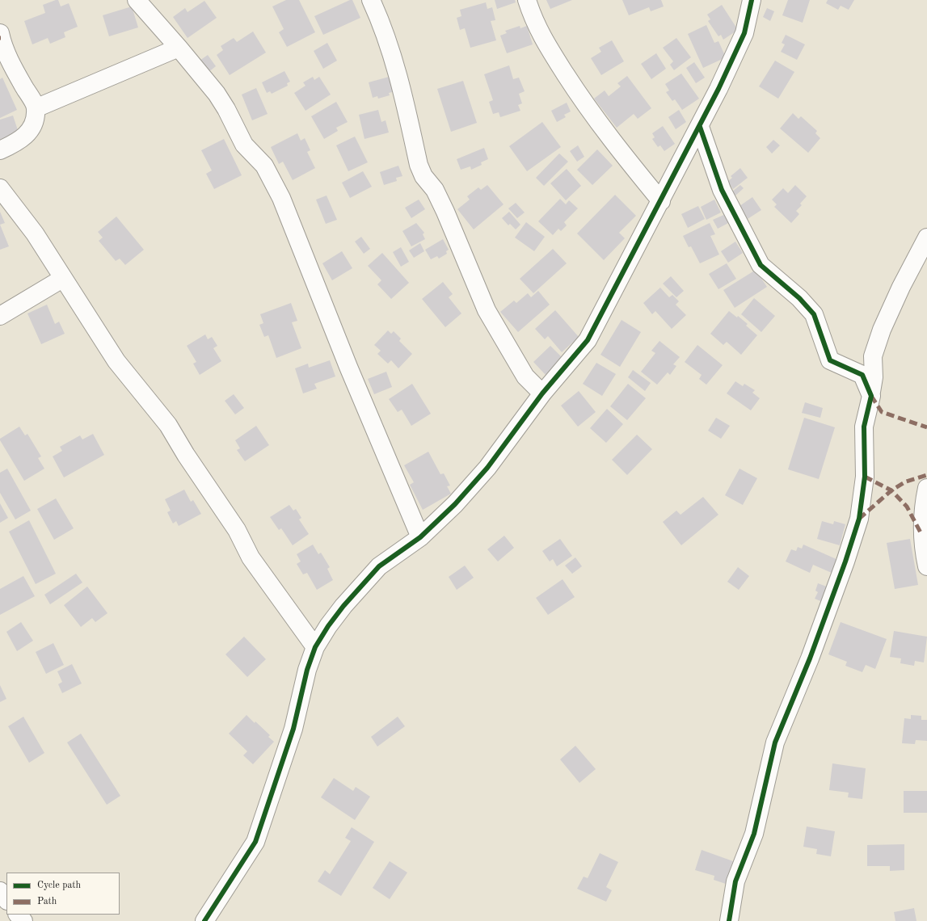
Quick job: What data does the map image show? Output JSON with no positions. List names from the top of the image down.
{
  "legend": ["Cycle path", "Path"]
}
